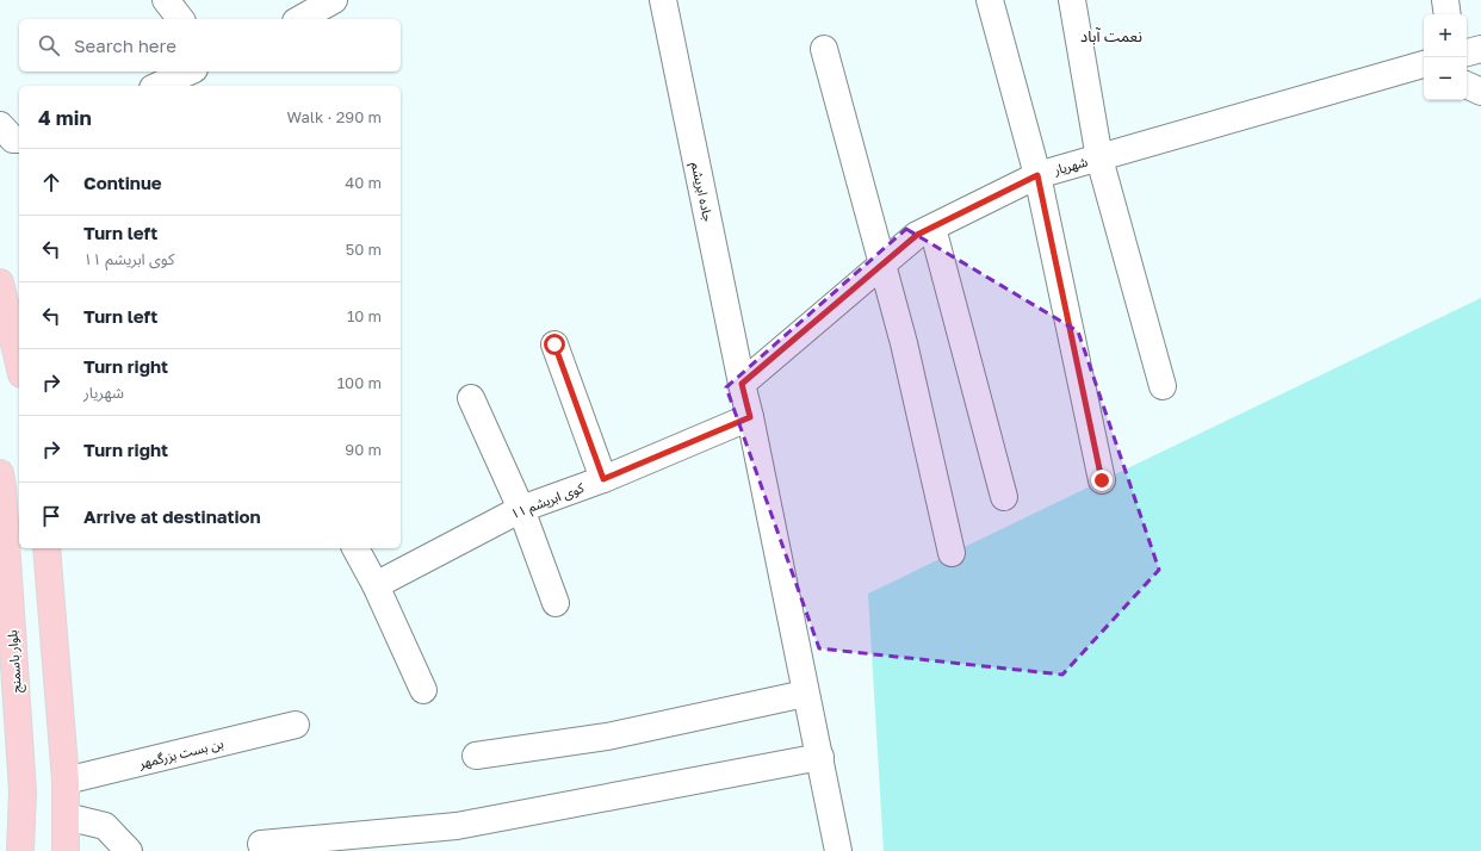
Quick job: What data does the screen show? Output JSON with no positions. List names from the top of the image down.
{
  "streets": {
    "main road": ["بلوار باسمنج"],
    "street": [
      "شهریار",
      "جاده ابریشم",
      "کوی ابریشم ۱۱",
      "بن بست بزرگمهر"
    ]
  },
  "crossings": [
    ["شهریار", "جاده ابریشم"],
    ["جاده ابریشم", "کوی ابریشم ۱۱"]
  ],
  "districts": ["نعمت آباد"],
  "page": {
    "map_buttons": ["+", "−"],
    "search": "Search here",
    "heading": ["4 min", "Walk · 290 m"],
    "list": [
      ["Continue", "40 m"],
      ["Turn left", "کوی ابریشم ۱۱", "50 m"],
      ["Turn left", "10 m"],
      ["Turn right", "شهریار", "100 m"],
      ["Turn right", "90 m"],
      "Arrive at destination"
    ]
  }
}
